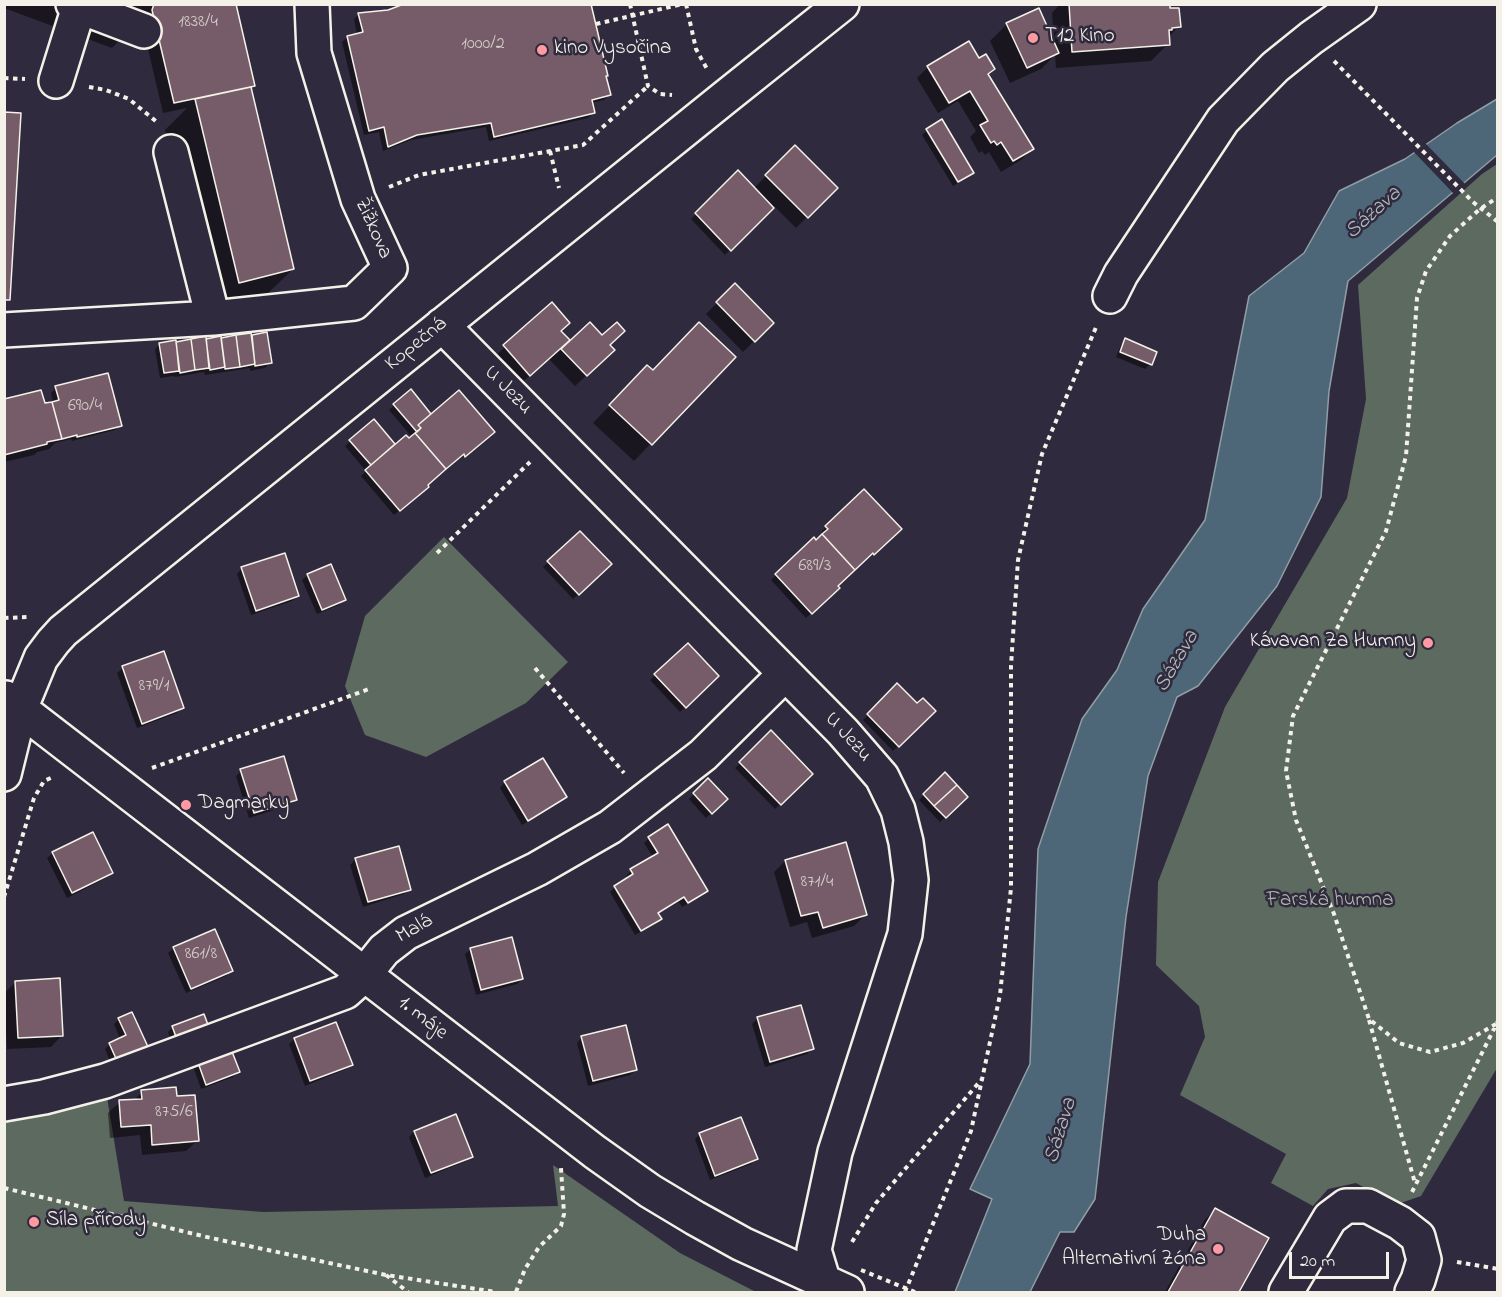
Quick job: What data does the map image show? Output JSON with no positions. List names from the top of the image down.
{
  "streets": {
    "street": [
      "Žižkova",
      "Kopečná",
      "U Jezu",
      "Malá",
      "1. máje"
    ]
  },
  "crossings": [
    ["Kopečná", "U Jezu"],
    ["Kopečná", "1. máje"],
    ["U Jezu", "Malá"],
    ["U Jezu", "1. máje"],
    ["Malá", "1. máje"]
  ],
  "water": ["Sázava"],
  "parks": ["Farská humna"],
  "places": [
    "T12 Kino",
    "kino Vysočina",
    "Kávavan Za Humny",
    "Dagmarky",
    "Síla přírody",
    "Duha Alternativní Zóna"
  ],
  "house_numbers": [
    "1838/4",
    "1000/2",
    "690/4",
    "689/3",
    "879/1",
    "871/4",
    "861/8",
    "875/6"
  ],
  "scale_bar": "20 m"
}
